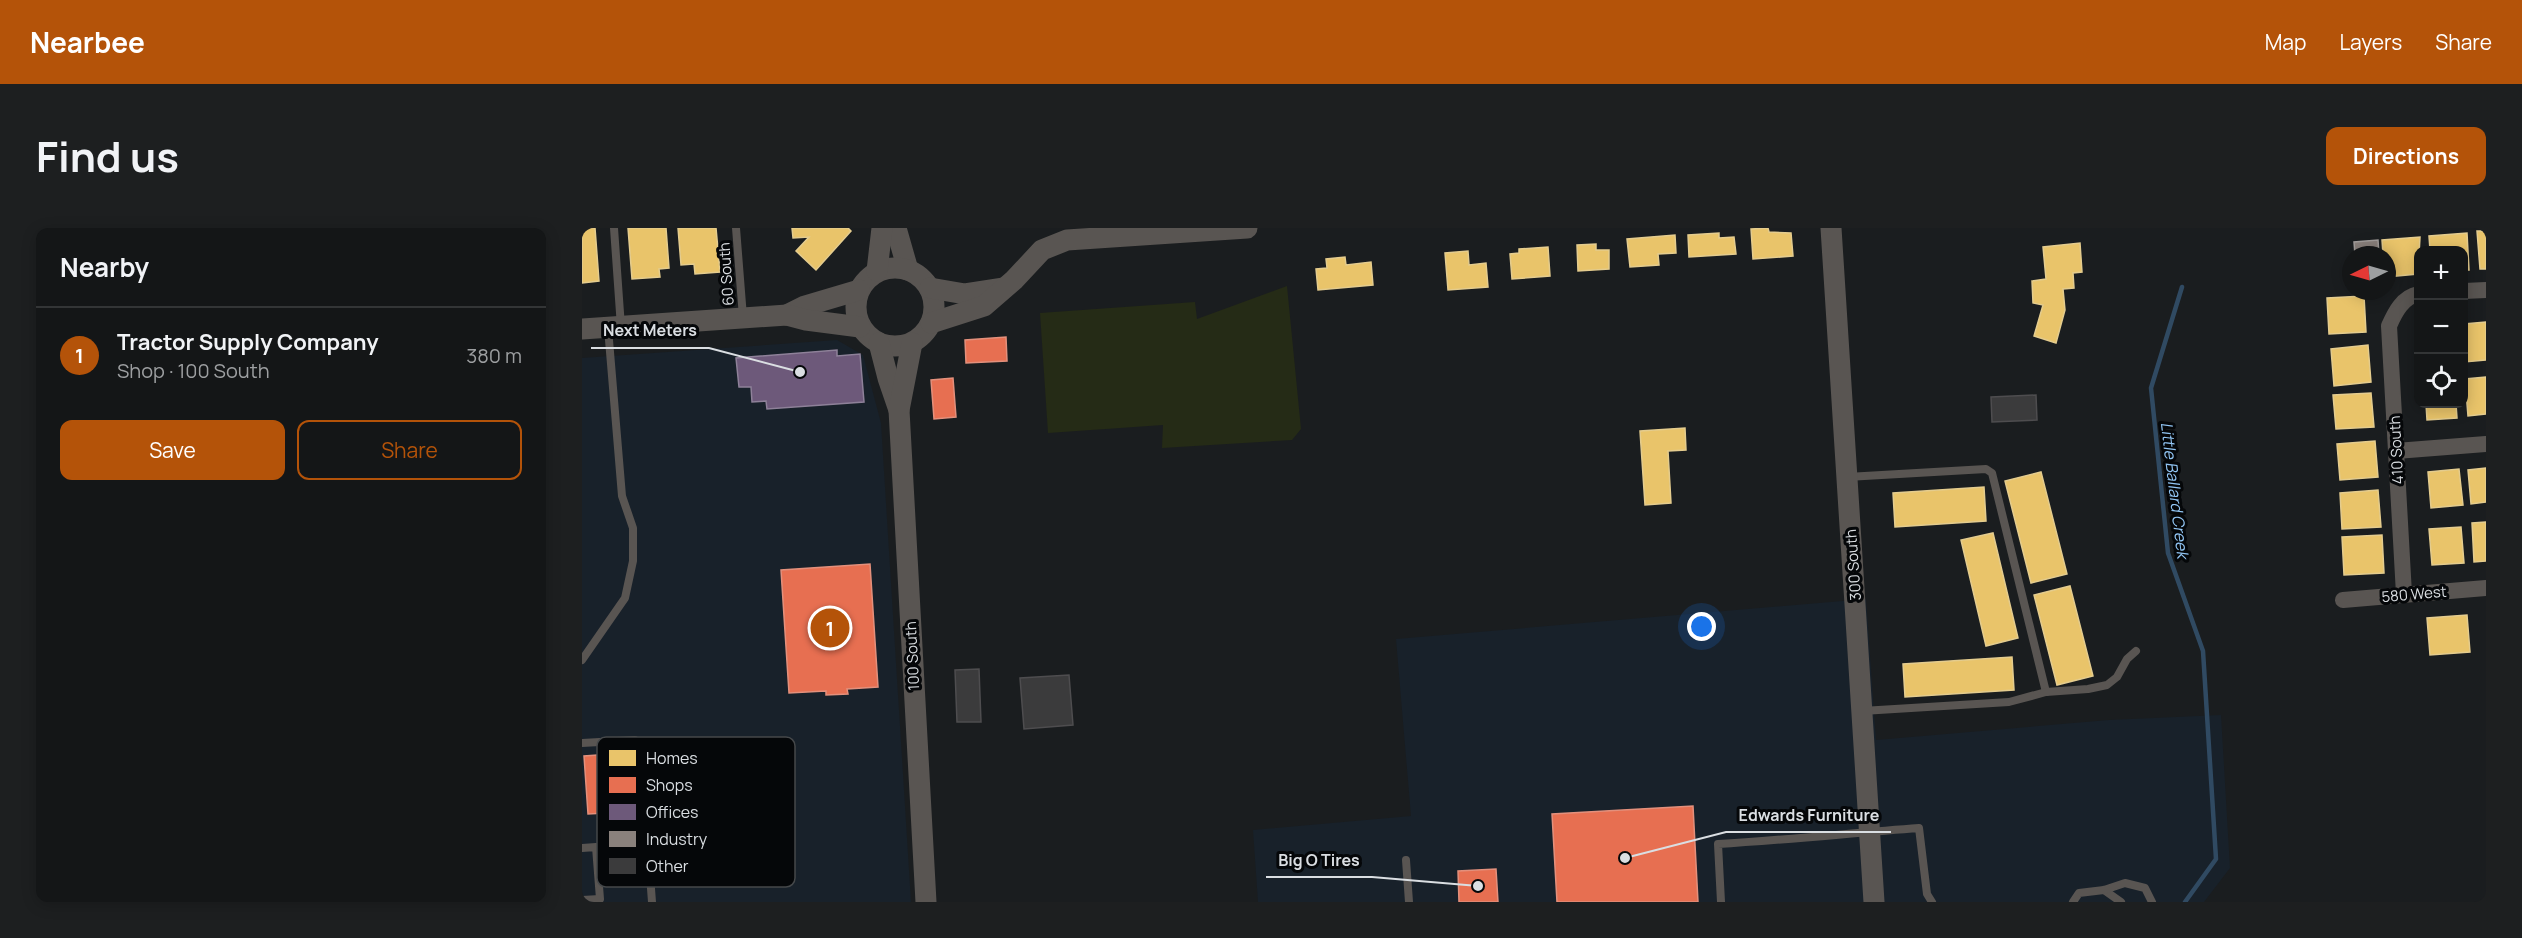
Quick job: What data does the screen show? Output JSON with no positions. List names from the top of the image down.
{
  "streets": {
    "street": [
      "410 South",
      "300 South",
      "580 West",
      "100 South"
    ],
    "lane": ["60 South"]
  },
  "crossings": [
    ["410 South", "580 West"]
  ],
  "water": ["Little Ballard Creek"],
  "places": ["Next Meters", "Edwards Furniture", "Big O Tires"],
  "legend": [
    "Homes",
    "Shops",
    "Offices",
    "Industry",
    "Other"
  ],
  "north": "left",
  "page": {
    "header": "Nearbee",
    "nav": ["Map", "Layers", "Share"],
    "title": "Find us",
    "buttons": [
      "Directions",
      ["Save", "Share"]
    ],
    "heading": "Nearby",
    "map_buttons": ["+", "−"],
    "list": [
      {
        "mark": "1",
        "name": "Tractor Supply Company",
        "note": "Shop · 100 South",
        "value": "380 m"
      }
    ],
    "pins": "1"
  }
}
